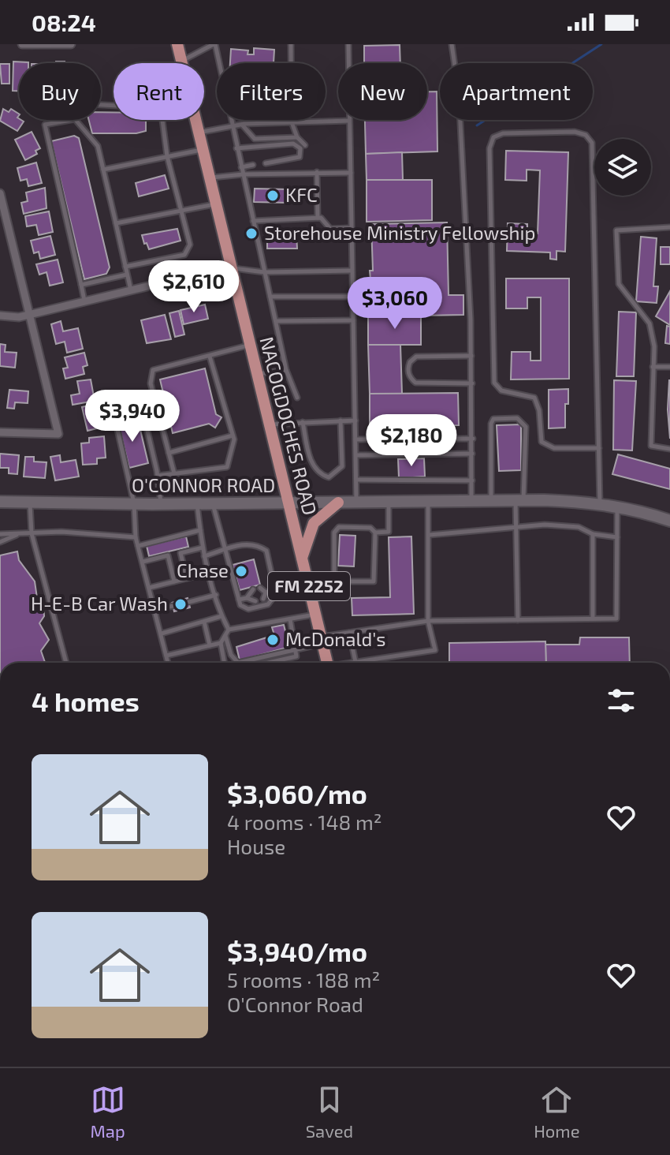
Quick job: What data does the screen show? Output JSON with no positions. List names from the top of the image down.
{
  "streets": {
    "main road": ["NACOGDOCHES ROAD", "O'CONNOR ROAD", "FM 2252"]
  },
  "crossings": [
    ["NACOGDOCHES ROAD", "O'CONNOR ROAD"]
  ],
  "places": [
    "KFC",
    "Storehouse Ministry Fellowship",
    "Chase",
    "H-E-B Car Wash",
    "McDonald's"
  ],
  "page": {
    "status": "08:24",
    "chip": [
      "Buy",
      "Rent",
      "Filters",
      "New",
      "Apartment"
    ],
    "price": [
      "$2,610",
      "$3,060",
      "$3,940",
      "$2,180"
    ],
    "heading": "4 homes",
    "list": [
      {
        "name": "$3,060/mo",
        "note": "4 rooms · 148 m² · House"
      },
      {
        "name": "$3,940/mo",
        "note": "5 rooms · 188 m² · O'Connor Road"
      }
    ],
    "tabs": ["Map", "Saved", "Home"]
  }
}
